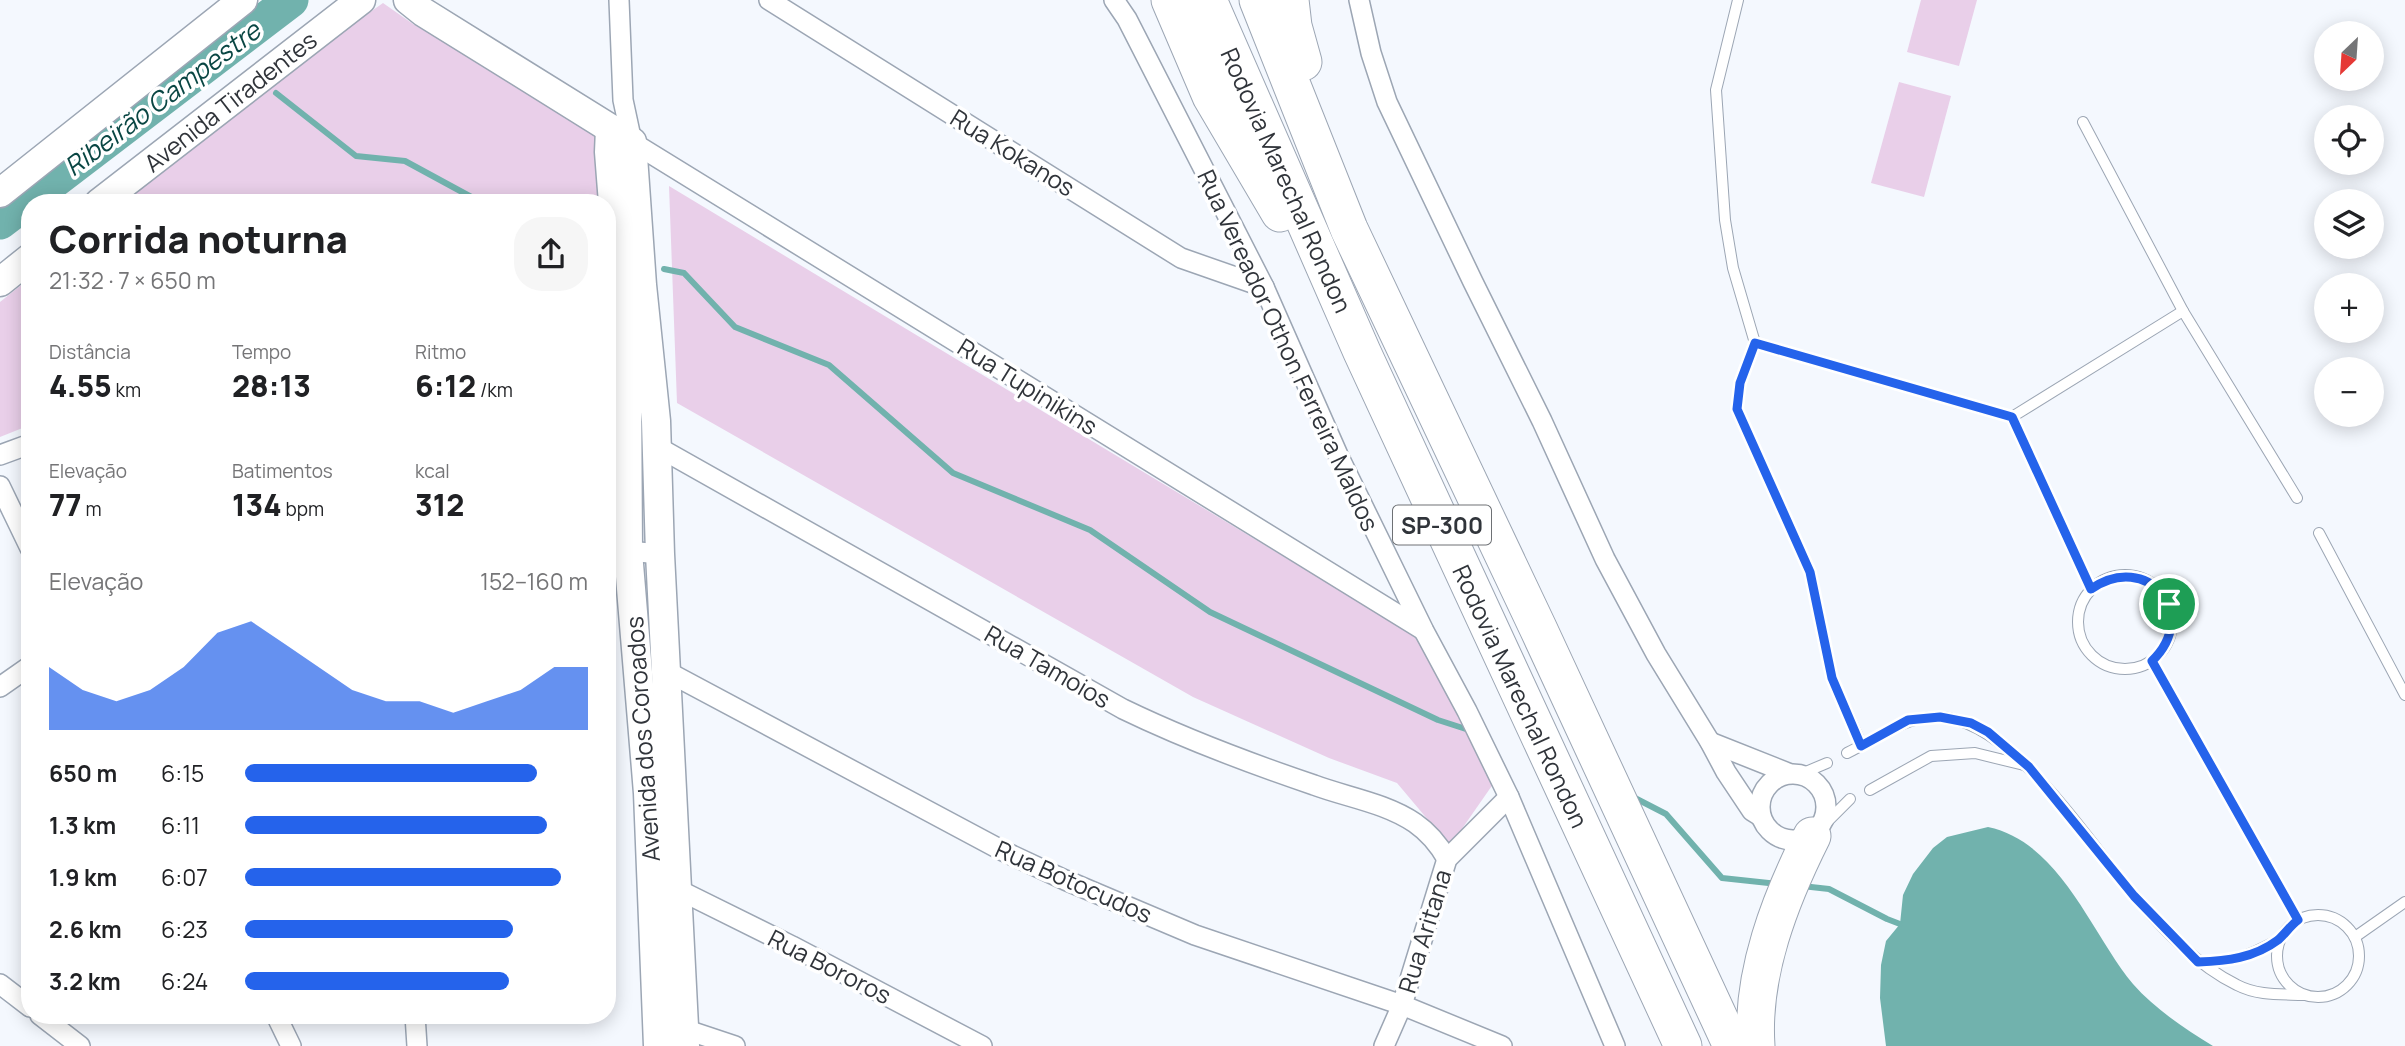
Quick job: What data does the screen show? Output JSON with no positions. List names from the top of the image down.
{
  "streets": {
    "highway": ["Rodovia Marechal Rondon", "SP-300"],
    "street": [
      "Avenida Tiradentes",
      "Rua Kokanos",
      "Rua Vereador Othon Ferreira Maldos",
      "Rua Tupinikins",
      "Rua Tamoios",
      "Avenida dos Coroados",
      "Rua Botocudos",
      "Rua Aritana",
      "Rua Bororos"
    ]
  },
  "crossings": [
    ["Rua Kokanos", "Rua Vereador Othon Ferreira Maldos"],
    ["Rua Vereador Othon Ferreira Maldos", "Rua Tupinikins"],
    ["Rua Vereador Othon Ferreira Maldos", "Rua Aritana"],
    ["Rua Tupinikins", "Avenida dos Coroados"],
    ["Rua Tamoios", "Avenida dos Coroados"],
    ["Rua Tamoios", "Rua Aritana"],
    ["Avenida dos Coroados", "Rua Botocudos"],
    ["Avenida dos Coroados", "Rua Bororos"],
    ["Rua Botocudos", "Rua Aritana"]
  ],
  "water": ["Ribeirão Campestre"],
  "north": "bottom left",
  "page": {
    "map_buttons": ["+", "−"],
    "heading": ["Corrida noturna", "21:32 · 7 × 650 m"],
    "stats": [
      ["Distância", "4.55 km"],
      ["Tempo", "28:13"],
      ["Ritmo", "6:12 /km"],
      ["Elevação", "77 m"],
      ["Batimentos", "134 bpm"],
      ["kcal", "312"]
    ],
    "chart": ["Elevação", "152–160 m"],
    "list": [
      {
        "name": "650 m",
        "note": "6:15"
      },
      {
        "name": "1.3 km",
        "note": "6:11"
      },
      {
        "name": "1.9 km",
        "note": "6:07"
      },
      {
        "name": "2.6 km",
        "note": "6:23"
      },
      {
        "name": "3.2 km",
        "note": "6:24"
      }
    ]
  }
}
